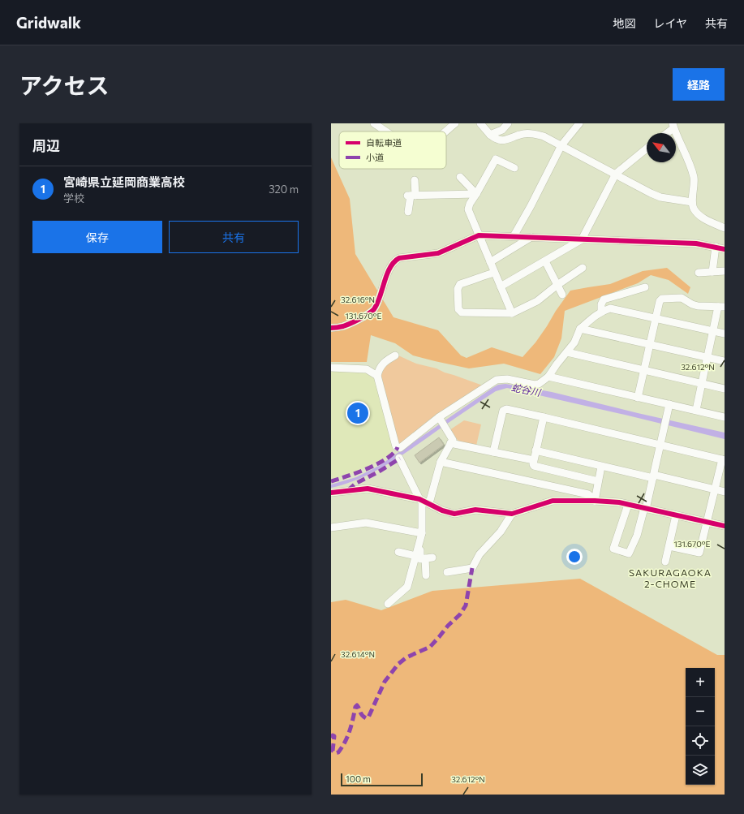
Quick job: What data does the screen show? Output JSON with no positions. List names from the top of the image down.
{
  "districts": ["SAKURAGAOKA 2-CHOME"],
  "water": ["蛇谷川"],
  "legend": ["自転車道", "小道"],
  "scale_bar": "100 m",
  "north": "top left",
  "page": {
    "header": "Gridwalk",
    "nav": ["地図", "レイヤ", "共有"],
    "title": "アクセス",
    "buttons": [
      "経路",
      ["保存", "共有"]
    ],
    "heading": "周辺",
    "list": [
      {
        "mark": "1",
        "name": "宮崎県立延岡商業高校",
        "note": "学校",
        "value": "320 m"
      }
    ],
    "pins": "1",
    "map_buttons": ["+", "−"],
    "scale": "100 m"
  },
  "coordinates": [
    "32.616°N",
    "131.670°E",
    "32.612°N",
    "32.614°N"
  ]
}
